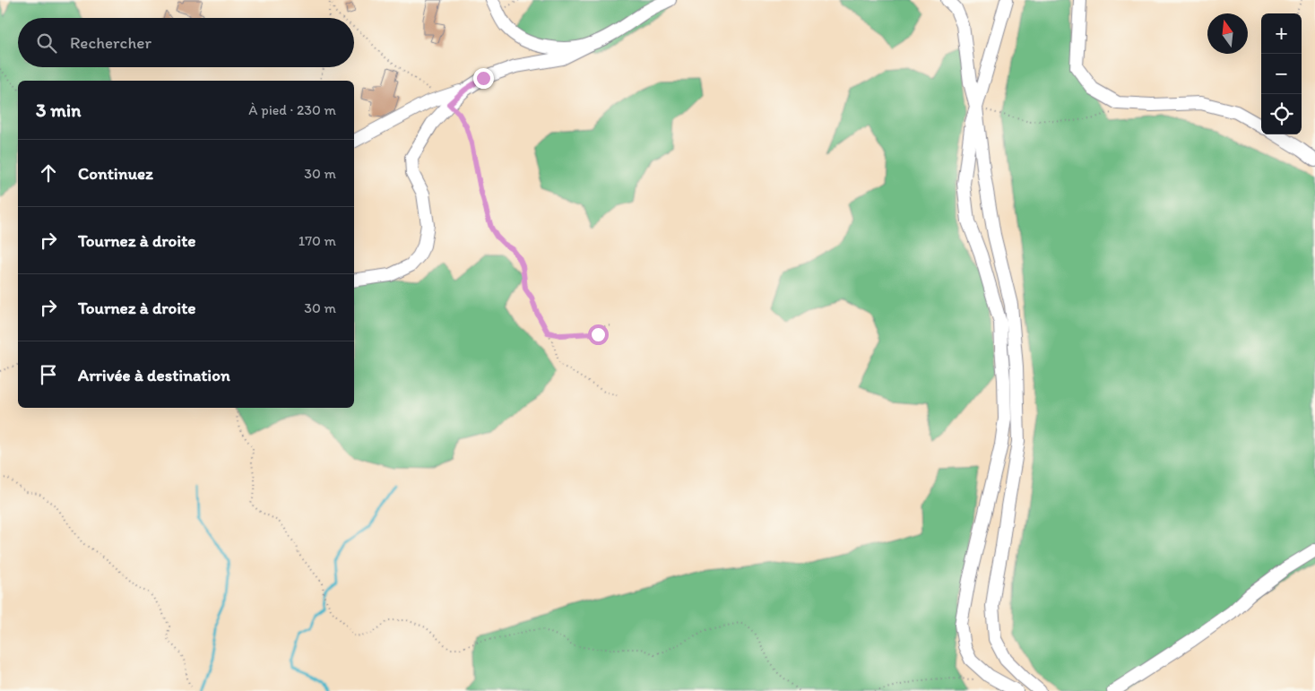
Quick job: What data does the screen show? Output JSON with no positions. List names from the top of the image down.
{
  "north": "top",
  "page": {
    "map_buttons": ["+", "−"],
    "search": "Rechercher",
    "heading": ["3 min", "À pied · 230 m"],
    "list": [
      ["Continuez", "30 m"],
      ["Tournez à droite", "170 m"],
      ["Tournez à droite", "30 m"],
      "Arrivée à destination"
    ]
  }
}
